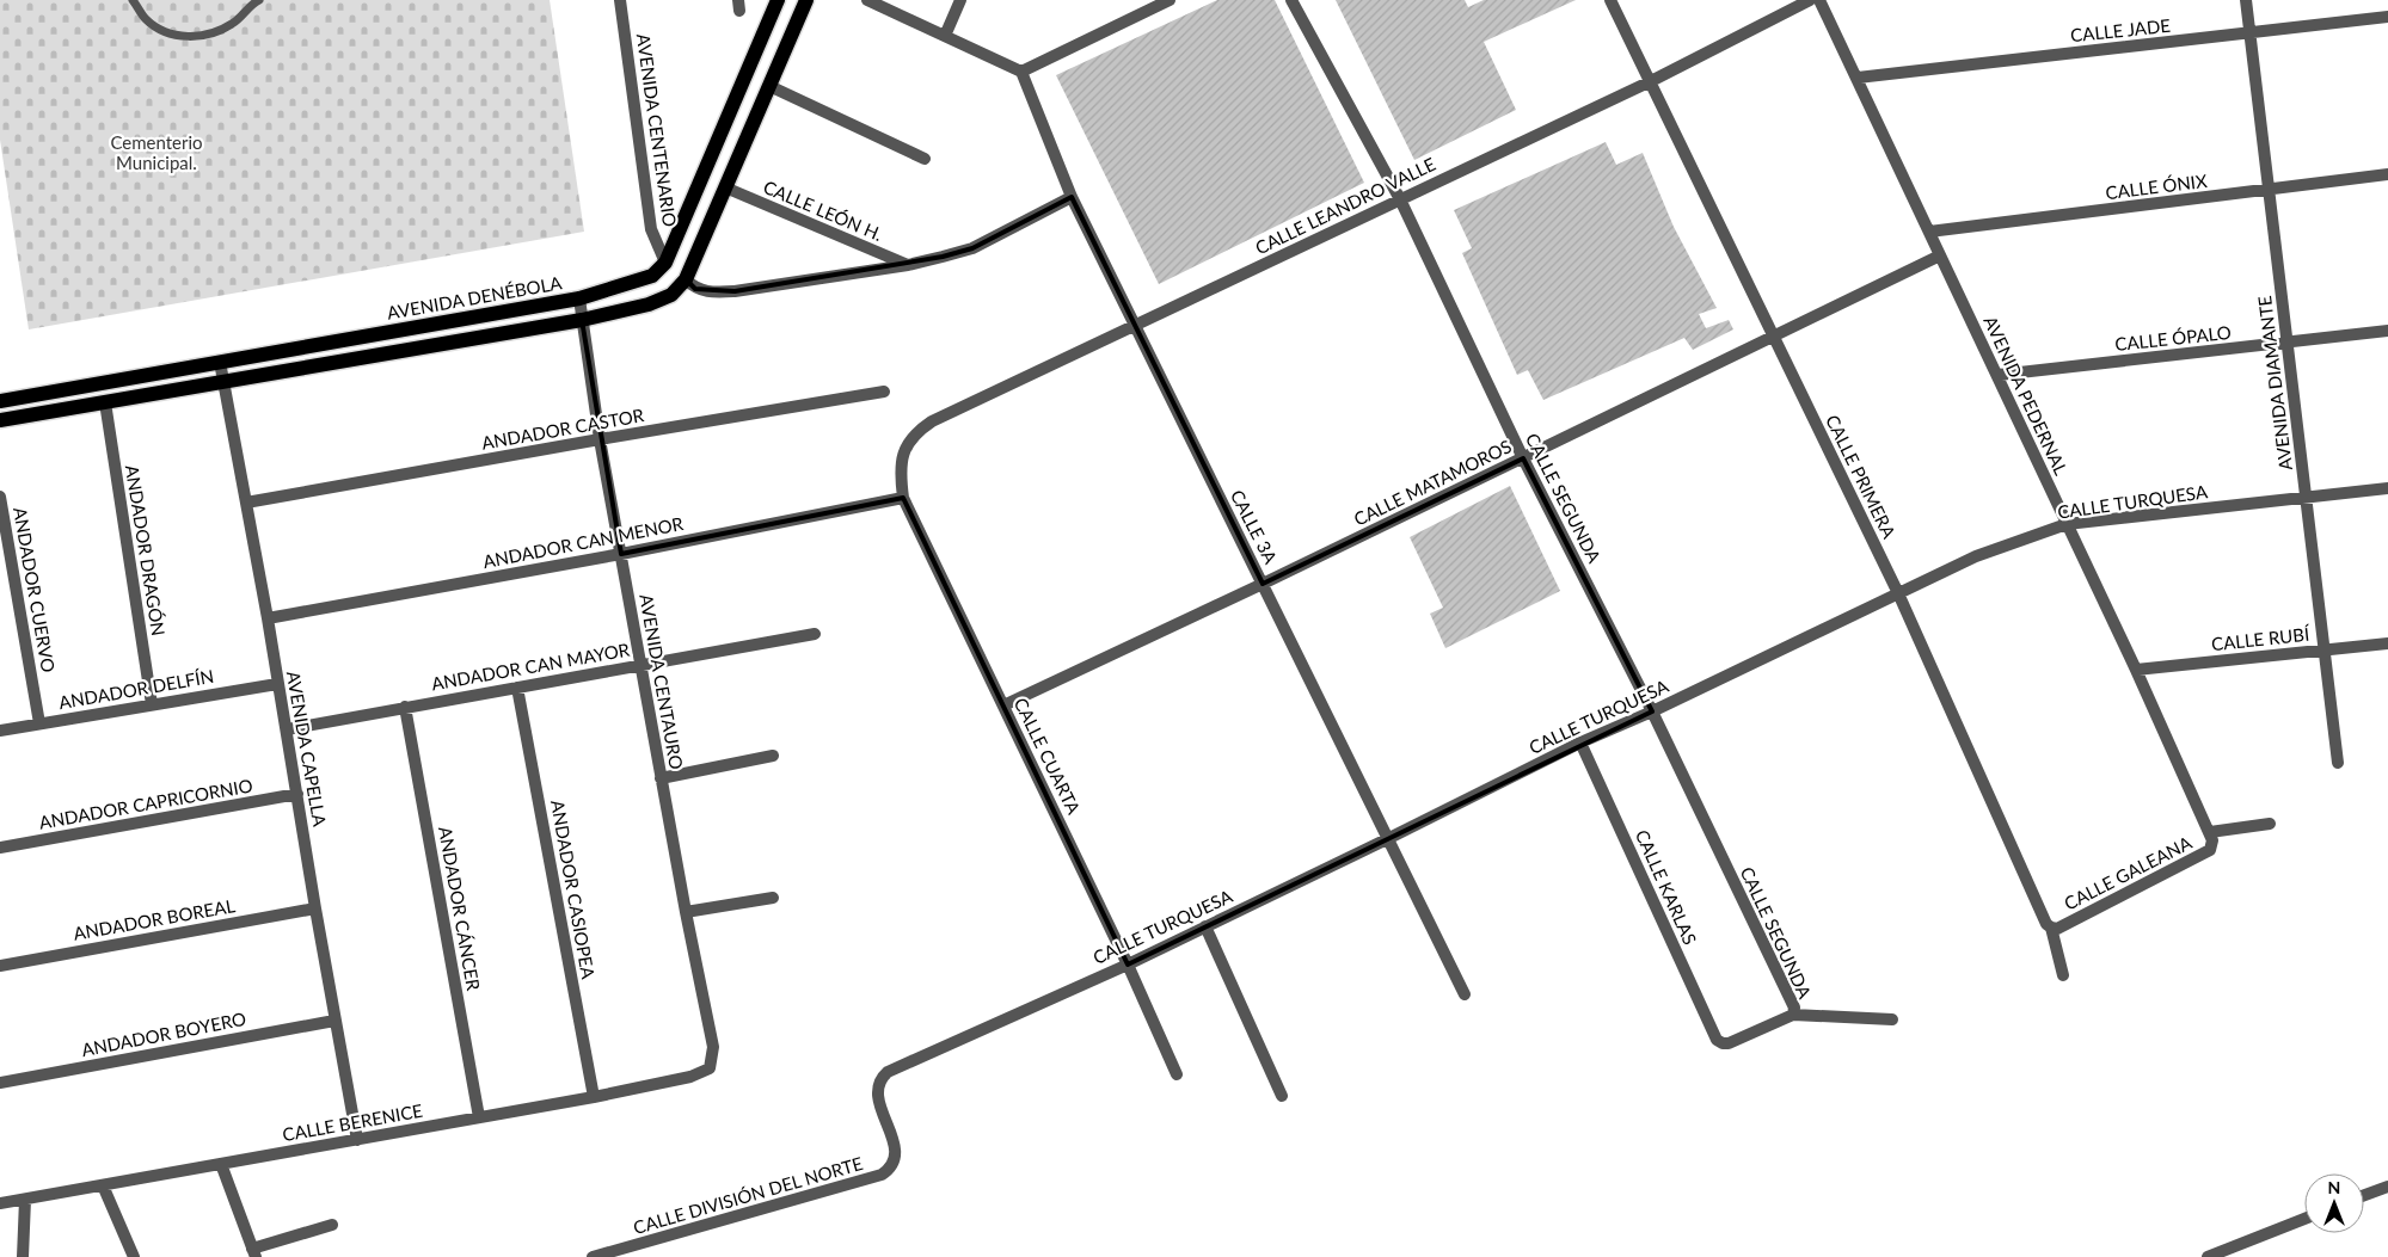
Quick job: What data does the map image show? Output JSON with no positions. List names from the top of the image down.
{
  "streets": {
    "main road": ["AVENIDA DENÉBOLA"],
    "street": [
      "CALLE JADE",
      "AVENIDA CENTENARIO",
      "CALLE ÓNIX",
      "CALLE LEANDRO VALLE",
      "CALLE LEÓN H.",
      "CALLE ÓPALO",
      "AVENIDA DIAMANTE",
      "AVENIDA PEDERNAL",
      "ANDADOR CASTOR",
      "CALLE PRIMERA",
      "CALLE MATAMOROS",
      "CALLE SEGUNDA",
      "CALLE TURQUESA",
      "CALLE 3A",
      "ANDADOR CAN MENOR",
      "ANDADOR DRAGÓN",
      "ANDADOR CUERVO",
      "CALLE RUBÍ",
      "ANDADOR CAN MAYOR",
      "AVENIDA CENTAURO",
      "ANDADOR DELFÍN",
      "AVENIDA CAPELLA",
      "CALLE CUARTA",
      "ANDADOR CAPRICORNIO",
      "CALLE GALEANA",
      "CALLE KARLAS",
      "ANDADOR CASIOPEA",
      "ANDADOR CÁNCER",
      "ANDADOR BOREAL",
      "ANDADOR BOYERO",
      "CALLE BERENICE",
      "CALLE DIVISIÓN DEL NORTE"
    ]
  },
  "crossings": [
    ["CALLE JADE", "AVENIDA DIAMANTE"],
    ["CALLE JADE", "AVENIDA PEDERNAL"],
    ["AVENIDA CENTENARIO", "AVENIDA DENÉBOLA"],
    ["CALLE ÓNIX", "AVENIDA DIAMANTE"],
    ["CALLE ÓNIX", "AVENIDA PEDERNAL"],
    ["CALLE LEANDRO VALLE", "CALLE PRIMERA"],
    ["CALLE LEANDRO VALLE", "CALLE SEGUNDA"],
    ["CALLE LEANDRO VALLE", "CALLE 3A"],
    ["CALLE LEANDRO VALLE", "CALLE CUARTA"],
    ["AVENIDA DENÉBOLA", "AVENIDA CENTAURO"],
    ["AVENIDA DENÉBOLA", "AVENIDA CAPELLA"],
    ["CALLE ÓPALO", "AVENIDA DIAMANTE"],
    ["CALLE ÓPALO", "AVENIDA PEDERNAL"],
    ["AVENIDA DIAMANTE", "CALLE TURQUESA"],
    ["AVENIDA DIAMANTE", "CALLE RUBÍ"],
    ["AVENIDA PEDERNAL", "CALLE MATAMOROS"],
    ["AVENIDA PEDERNAL", "CALLE TURQUESA"],
    ["AVENIDA PEDERNAL", "CALLE RUBÍ"],
    ["AVENIDA PEDERNAL", "CALLE GALEANA"],
    ["ANDADOR CASTOR", "AVENIDA CENTAURO"],
    ["ANDADOR CASTOR", "AVENIDA CAPELLA"],
    ["CALLE PRIMERA", "CALLE MATAMOROS"],
    ["CALLE PRIMERA", "CALLE TURQUESA"],
    ["CALLE PRIMERA", "CALLE GALEANA"],
    ["CALLE MATAMOROS", "CALLE SEGUNDA"],
    ["CALLE MATAMOROS", "CALLE 3A"],
    ["CALLE MATAMOROS", "CALLE CUARTA"],
    ["CALLE SEGUNDA", "CALLE TURQUESA"],
    ["CALLE SEGUNDA", "CALLE KARLAS"],
    ["CALLE TURQUESA", "CALLE 3A"],
    ["CALLE TURQUESA", "CALLE CUARTA"],
    ["CALLE TURQUESA", "CALLE KARLAS"],
    ["CALLE TURQUESA", "CALLE DIVISIÓN DEL NORTE"],
    ["ANDADOR CAN MENOR", "AVENIDA CENTAURO"],
    ["ANDADOR CAN MENOR", "AVENIDA CAPELLA"],
    ["ANDADOR CAN MENOR", "CALLE CUARTA"],
    ["ANDADOR DRAGÓN", "ANDADOR DELFÍN"],
    ["ANDADOR CUERVO", "ANDADOR DELFÍN"],
    ["ANDADOR CAN MAYOR", "AVENIDA CENTAURO"],
    ["ANDADOR CAN MAYOR", "AVENIDA CAPELLA"],
    ["ANDADOR CAN MAYOR", "ANDADOR CASIOPEA"],
    ["ANDADOR CAN MAYOR", "ANDADOR CÁNCER"],
    ["AVENIDA CENTAURO", "CALLE BERENICE"],
    ["ANDADOR DELFÍN", "AVENIDA CAPELLA"],
    ["AVENIDA CAPELLA", "ANDADOR CAPRICORNIO"],
    ["AVENIDA CAPELLA", "ANDADOR BOREAL"],
    ["AVENIDA CAPELLA", "ANDADOR BOYERO"],
    ["AVENIDA CAPELLA", "CALLE BERENICE"],
    ["ANDADOR CASIOPEA", "CALLE BERENICE"],
    ["ANDADOR CÁNCER", "CALLE BERENICE"]
  ],
  "parks": ["Cementerio Municipal."],
  "north": "top"
}
